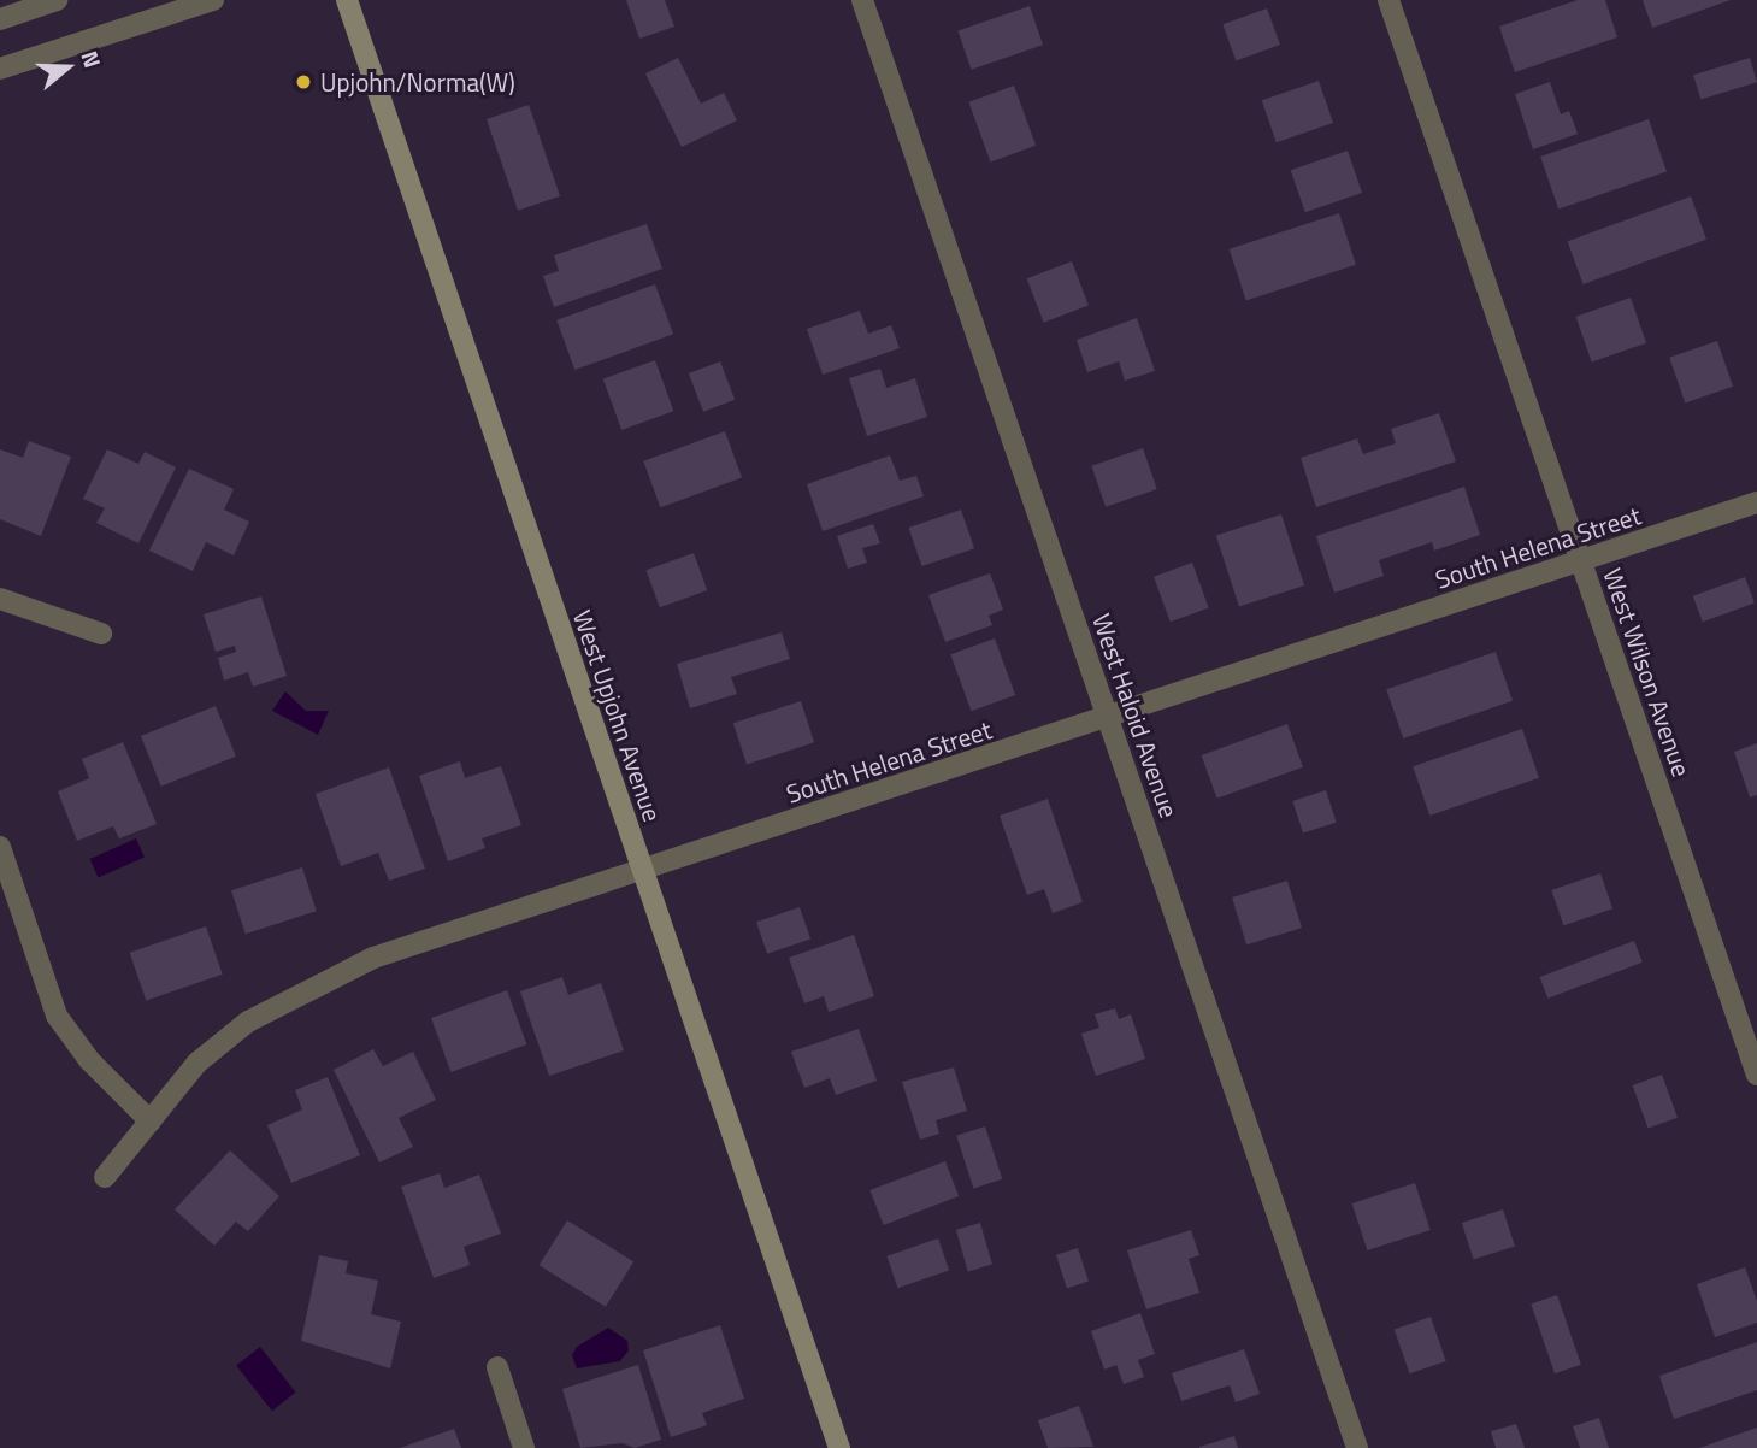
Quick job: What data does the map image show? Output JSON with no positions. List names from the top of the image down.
{
  "streets": {
    "main road": ["West Upjohn Avenue"],
    "street": ["South Helena Street", "West Wilson Avenue", "West Haloid Avenue"]
  },
  "crossings": [
    ["South Helena Street", "West Wilson Avenue"],
    ["South Helena Street", "West Upjohn Avenue"],
    ["South Helena Street", "West Haloid Avenue"]
  ],
  "places": ["Upjohn/Norma(W)"],
  "north": "right"
}
